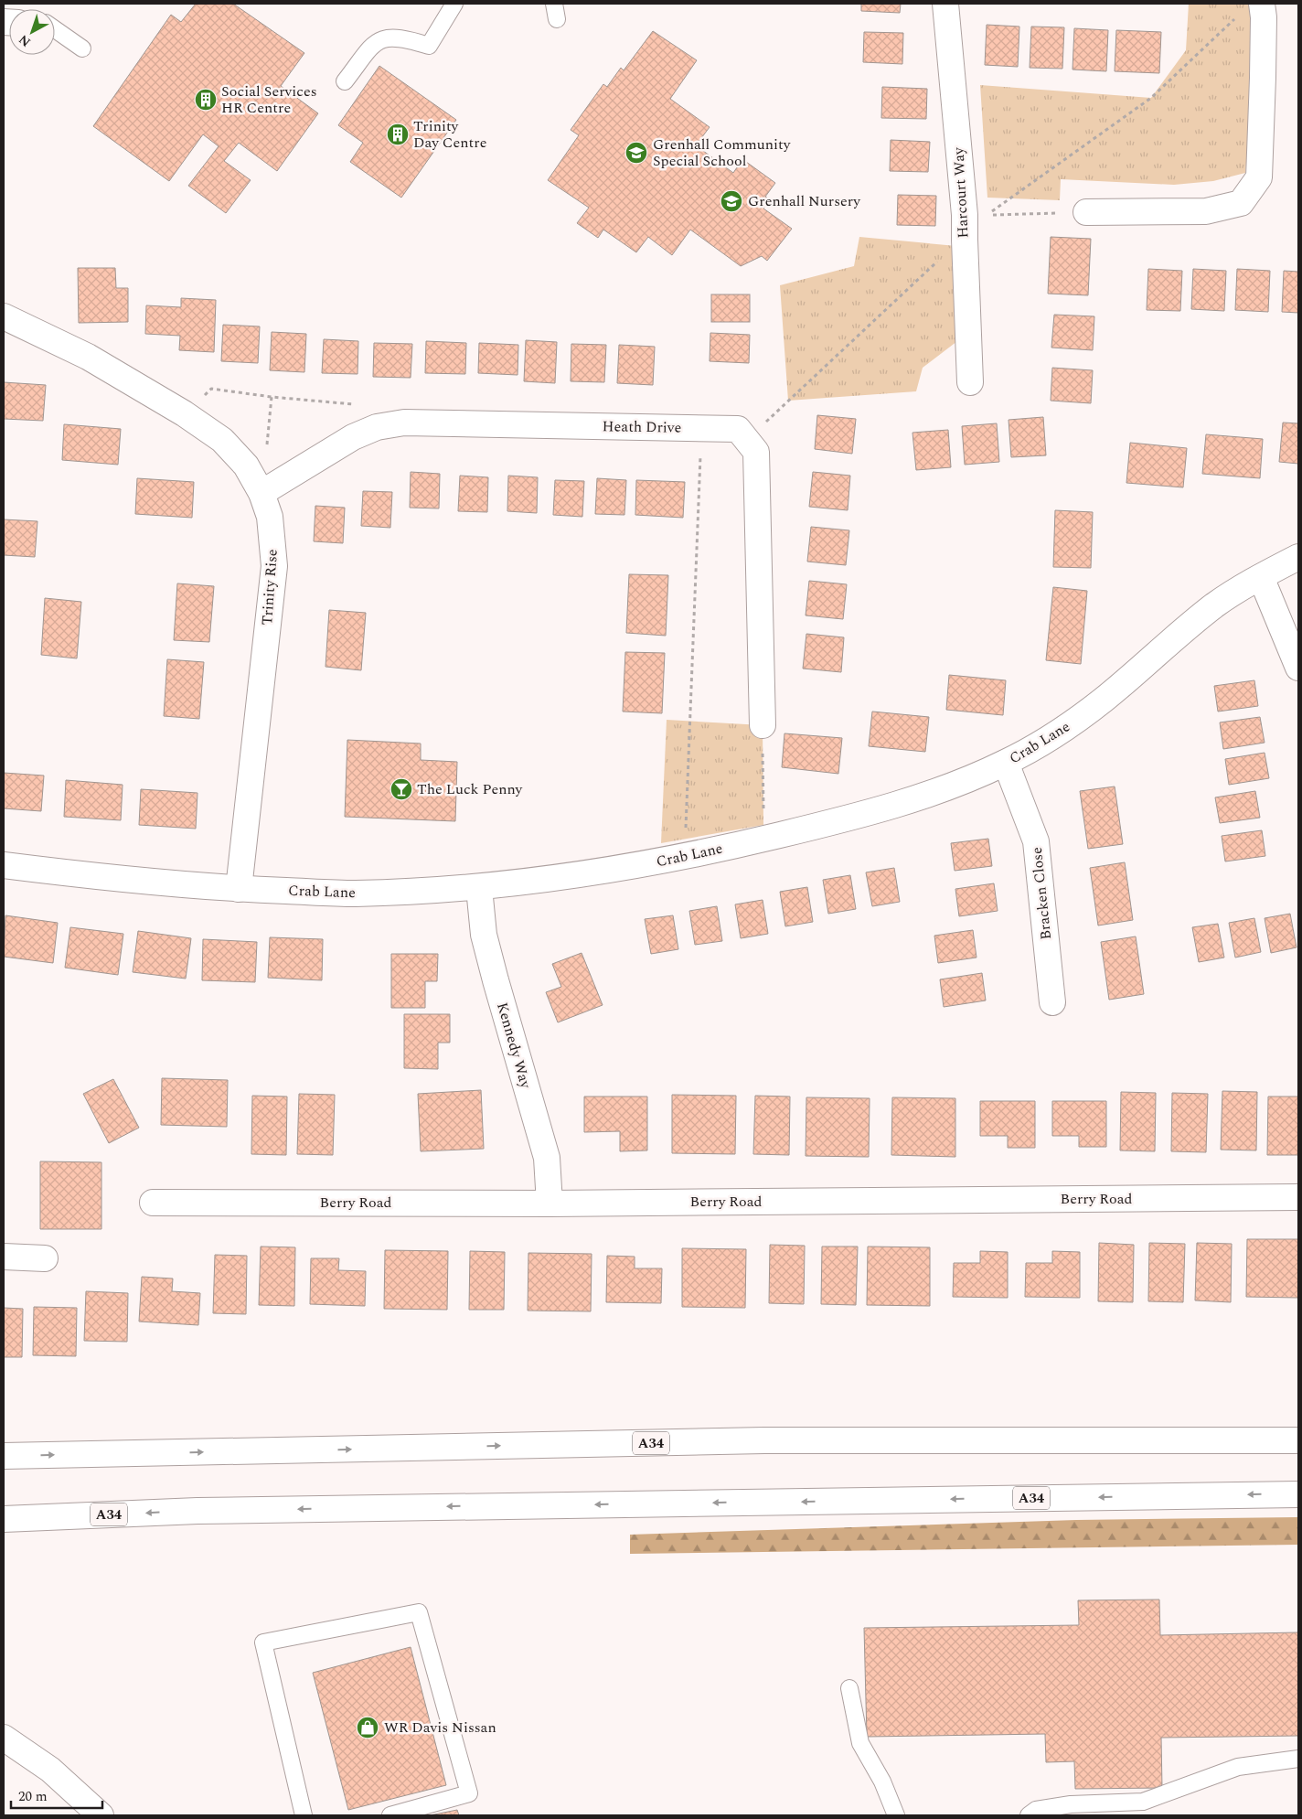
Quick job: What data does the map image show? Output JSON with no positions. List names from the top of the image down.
{
  "streets": {
    "main road": [
      "Harcourt Way",
      "Heath Drive",
      "Trinity Rise",
      "Crab Lane",
      "Bracken Close",
      "Kennedy Way",
      "Berry Road",
      "A34"
    ]
  },
  "crossings": [
    ["Heath Drive", "Trinity Rise"],
    ["Trinity Rise", "Crab Lane"],
    ["Crab Lane", "Bracken Close"],
    ["Crab Lane", "Kennedy Way"],
    ["Kennedy Way", "Berry Road"]
  ],
  "places": {
    "building": ["Social Services HR Centre", "Trinity Day Centre"],
    "school or university": ["Grenhall Community Special School", "Grenhall Nursery"],
    "bar": ["The Luck Penny"],
    "shop": ["WR Davis Nissan"]
  },
  "scale_bar": "20 m",
  "north": "bottom left"
}
